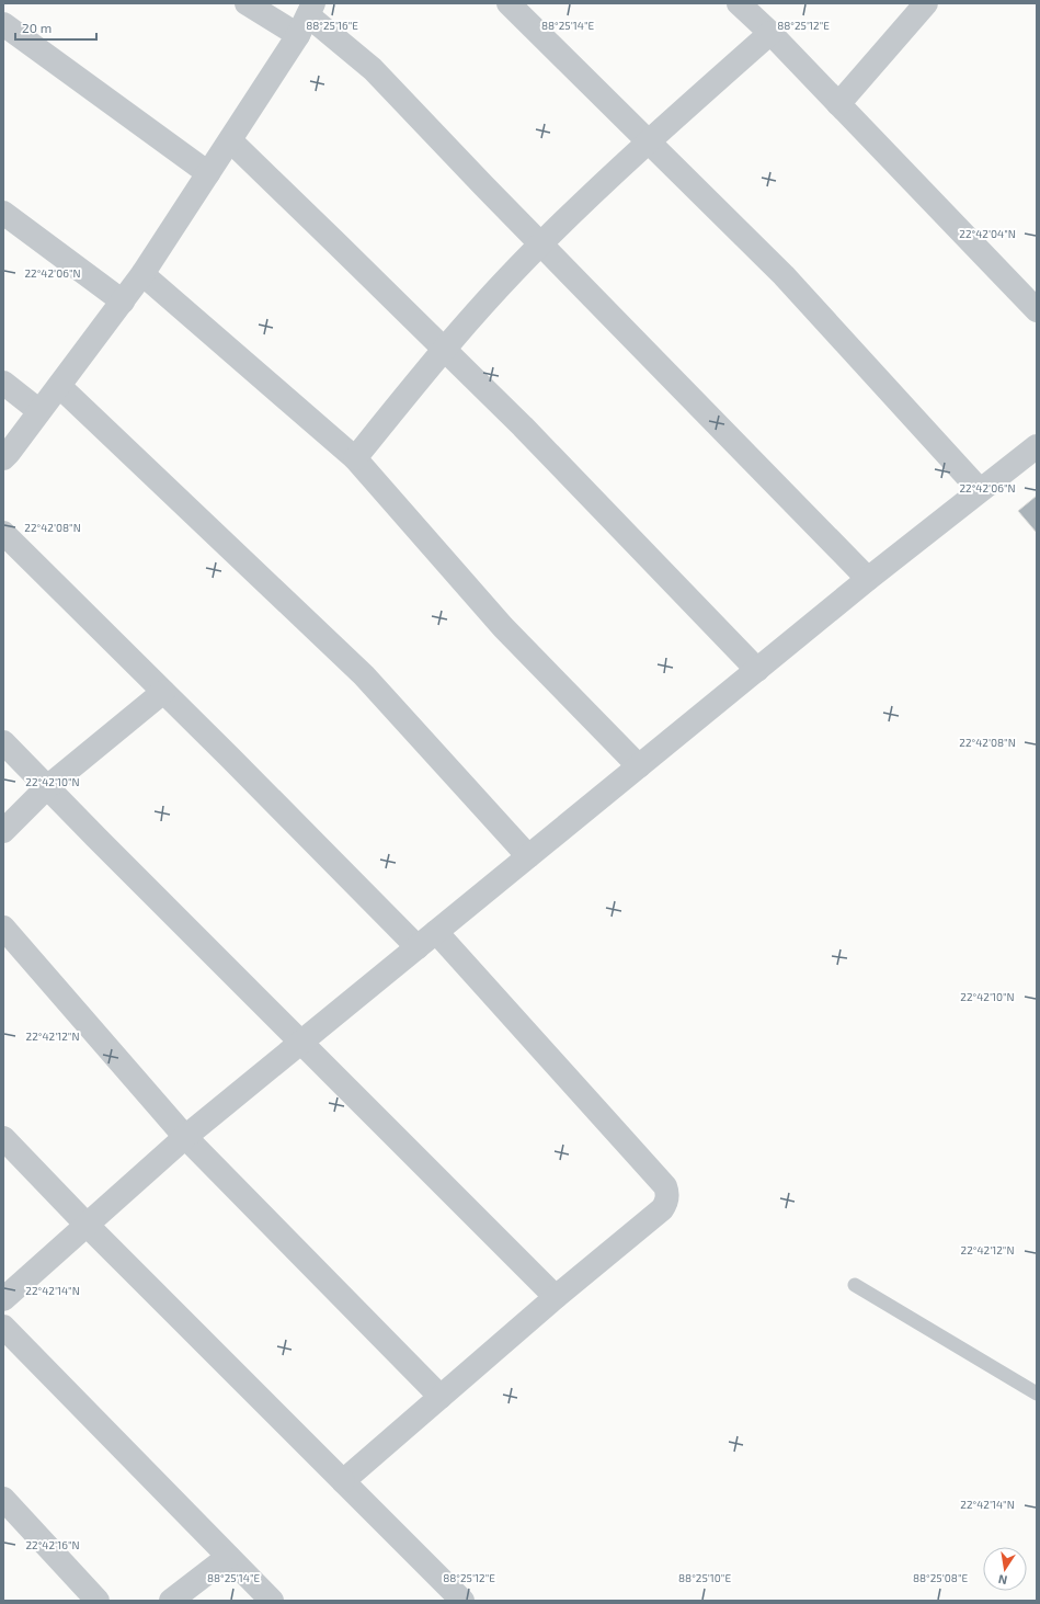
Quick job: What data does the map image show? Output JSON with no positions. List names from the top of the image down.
{
  "scale_bar": "20 m",
  "north": "bottom",
  "coordinates": [
    "88°25'16\"E",
    "88°25'14\"E",
    "88°25'12\"E",
    "22°42'04\"N",
    "22°42'06\"N",
    "22°42'08\"N",
    "22°42'10\"N",
    "22°42'12\"N",
    "22°42'14\"N",
    "22°42'16\"N",
    "88°25'10\"E",
    "88°25'08\"E"
  ]
}
